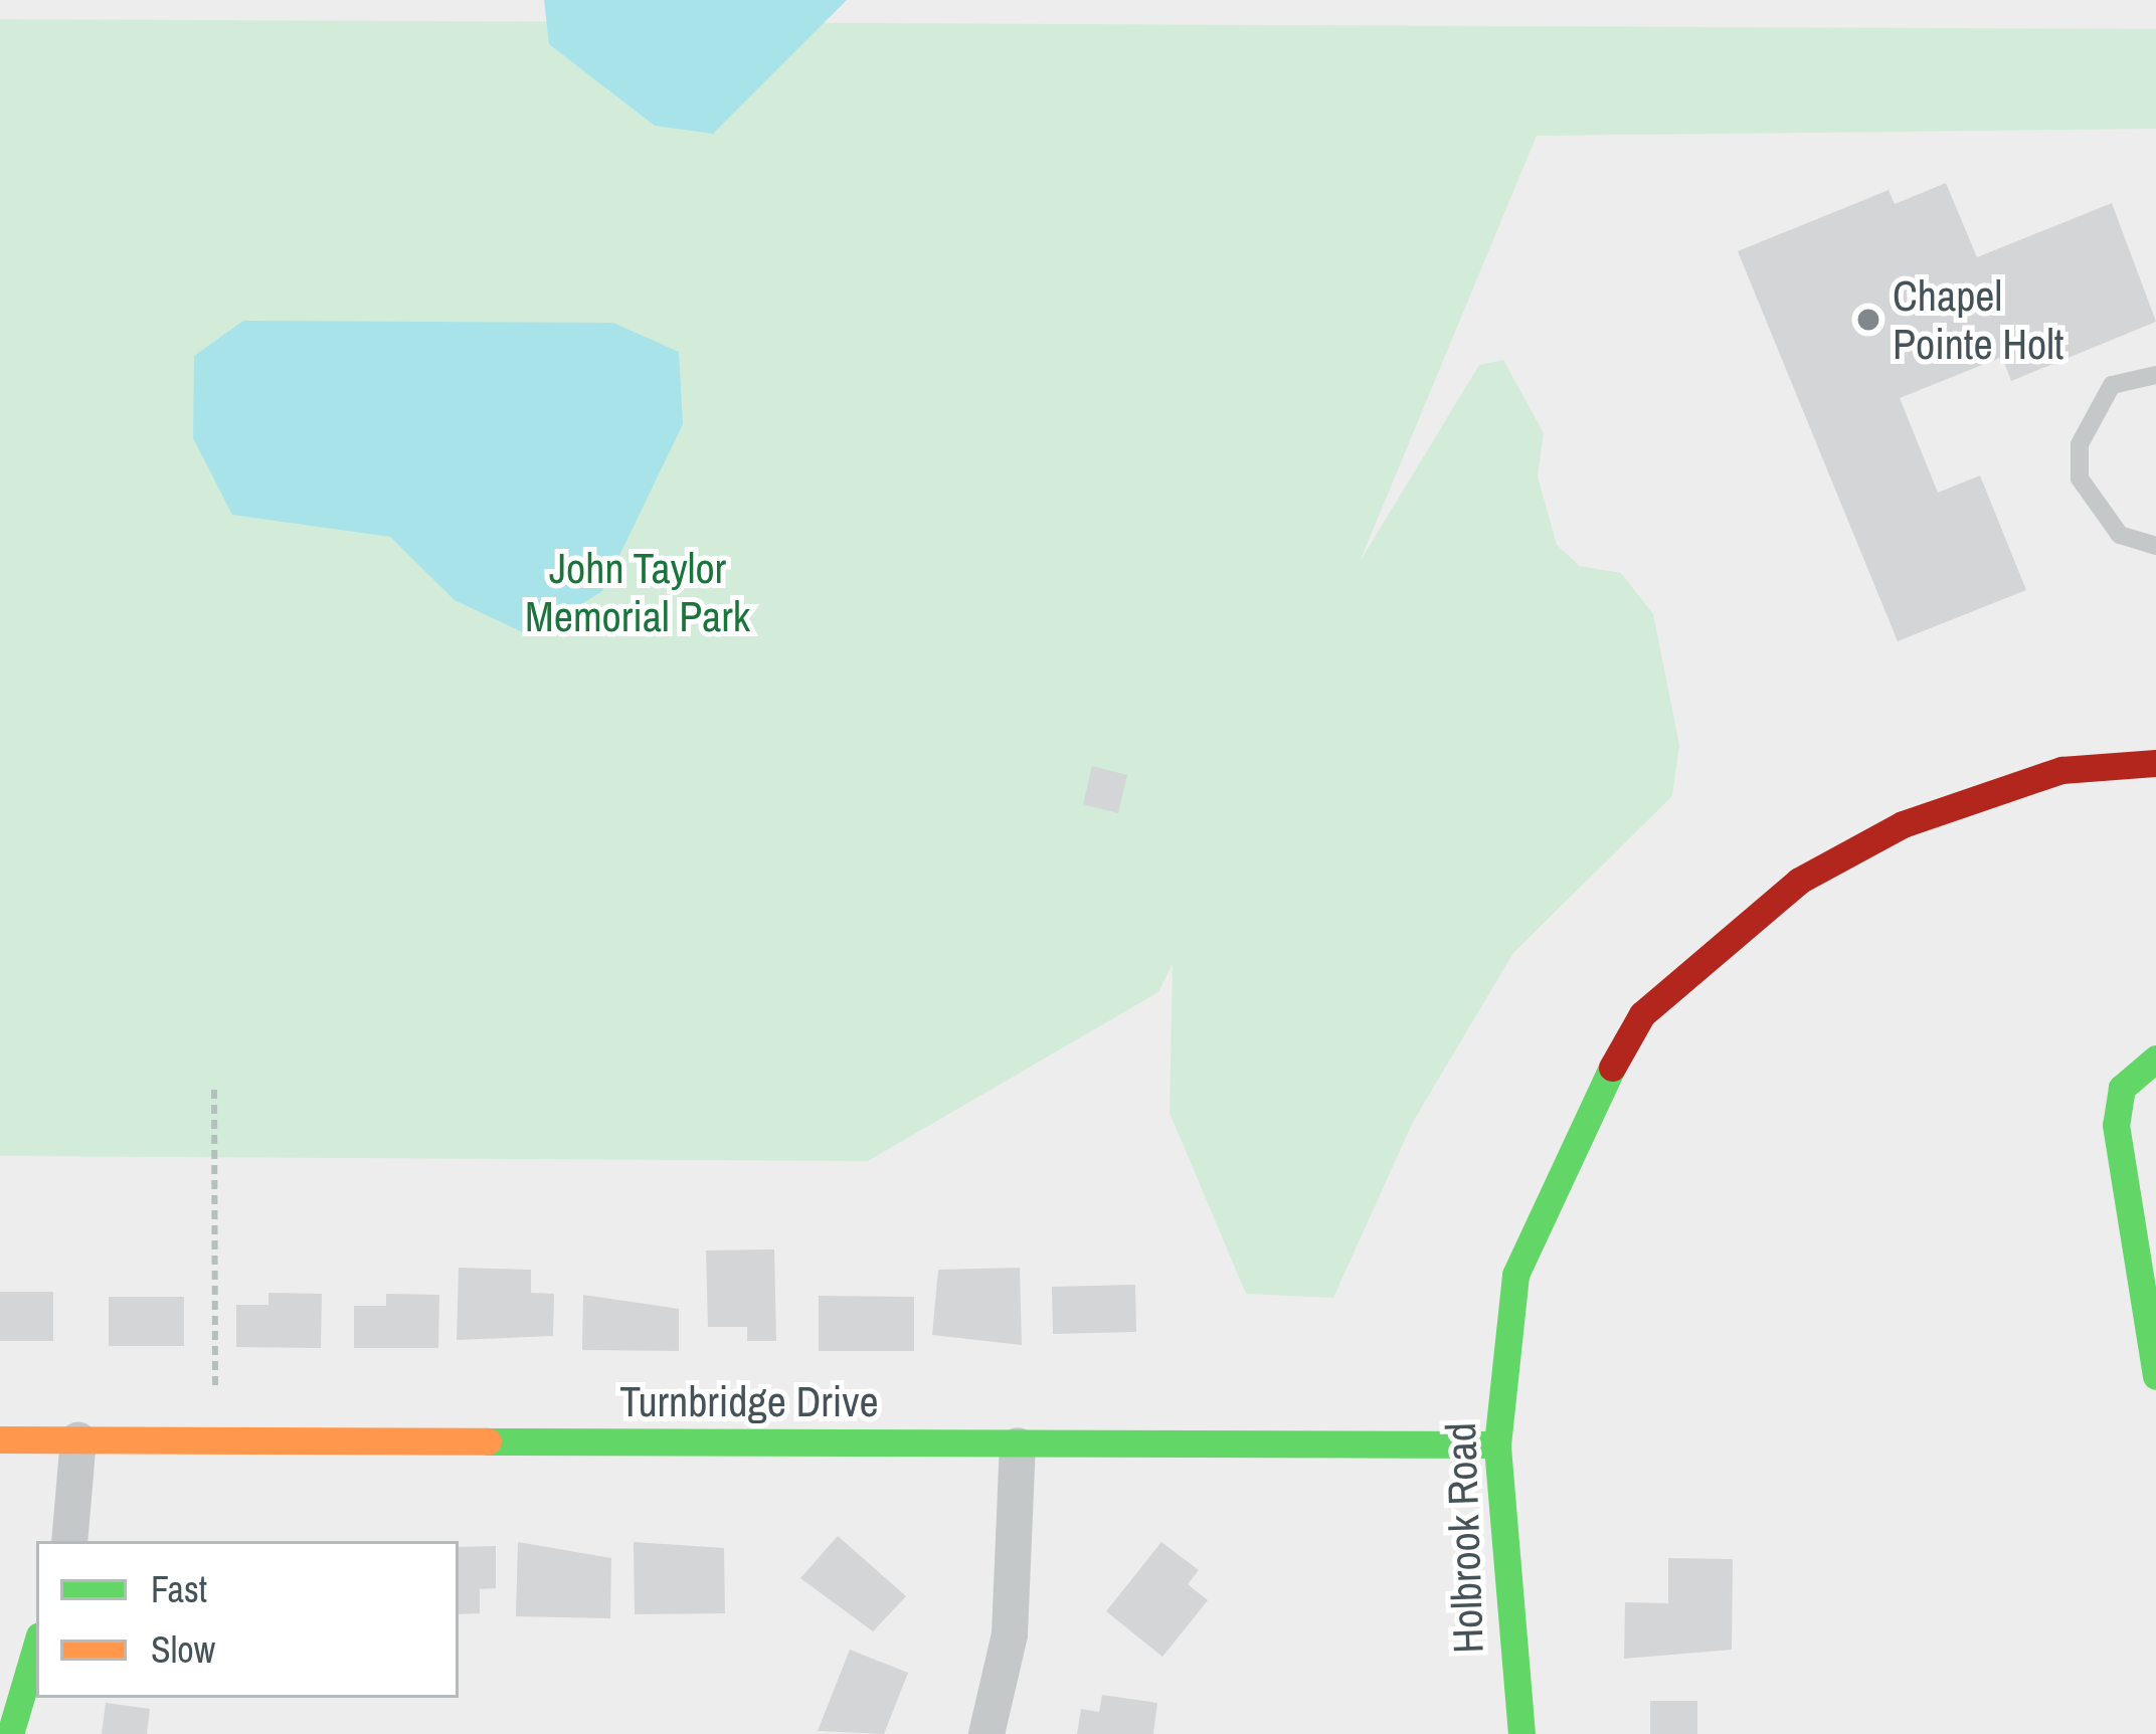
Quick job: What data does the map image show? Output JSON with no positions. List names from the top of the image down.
{
  "streets": {
    "street": ["Turnbridge Drive", "Holbrook Road"]
  },
  "crossings": [
    ["Turnbridge Drive", "Holbrook Road"]
  ],
  "parks": ["John Taylor Memorial Park"],
  "places": ["Chapel Pointe Holt"],
  "legend": ["Fast", "Slow"]
}
